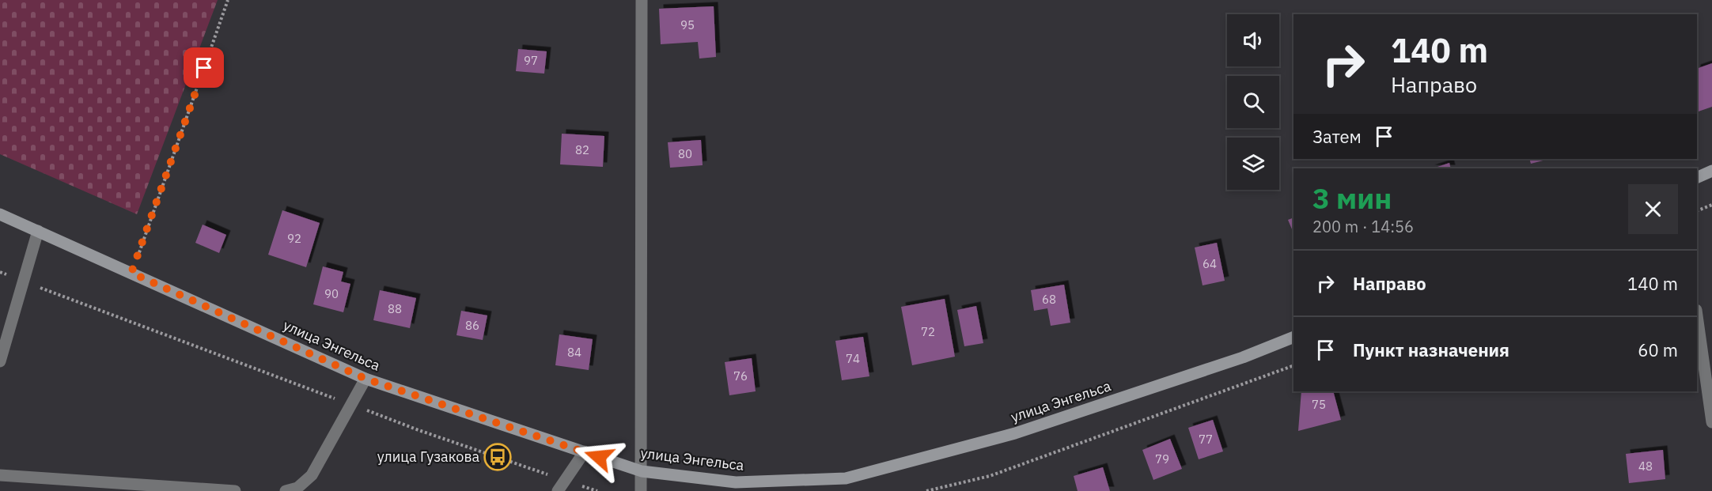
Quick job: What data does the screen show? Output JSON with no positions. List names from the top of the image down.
{
  "streets": {
    "main road": ["улица Энгельса"]
  },
  "places": {
    "bus stop": ["улица Гузакова"]
  },
  "house_numbers": [
    "95",
    "97",
    "82",
    "80",
    "92",
    "64",
    "90",
    "68",
    "88",
    "86",
    "72",
    "84",
    "74",
    "76",
    "75",
    "77",
    "79",
    "48"
  ],
  "page": {
    "turn": ["140 m", "Направо"],
    "then": "Затем",
    "heading": ["3 мин", "200 m · 14:56"],
    "list": [
      {
        "name": "Направо",
        "value": "140 m"
      },
      {
        "name": "Пункт назначения",
        "value": "60 m"
      }
    ]
  }
}
